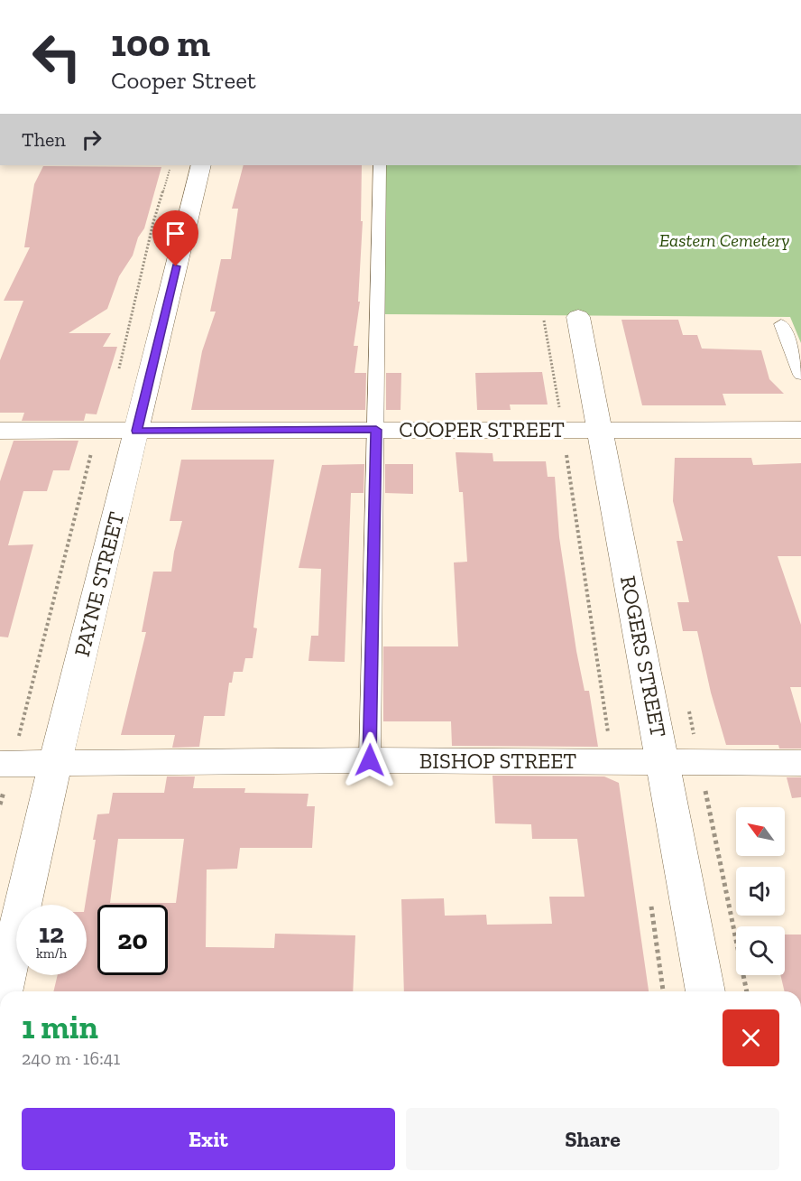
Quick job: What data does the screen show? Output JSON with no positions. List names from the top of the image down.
{
  "streets": {
    "street": [
      "COOPER STREET",
      "PAYNE STREET",
      "ROGERS STREET",
      "BISHOP STREET"
    ]
  },
  "crossings": [
    ["COOPER STREET", "PAYNE STREET"],
    ["COOPER STREET", "ROGERS STREET"],
    ["PAYNE STREET", "BISHOP STREET"],
    ["ROGERS STREET", "BISHOP STREET"]
  ],
  "parks": ["Eastern Cemetery"],
  "north": "top left",
  "page": {
    "turn": ["100 m", "Cooper Street"],
    "then": "Then",
    "speed": "12 km/h",
    "limit": "20",
    "heading": ["1 min", "240 m · 16:41"],
    "buttons": ["Exit", "Share"]
  }
}
